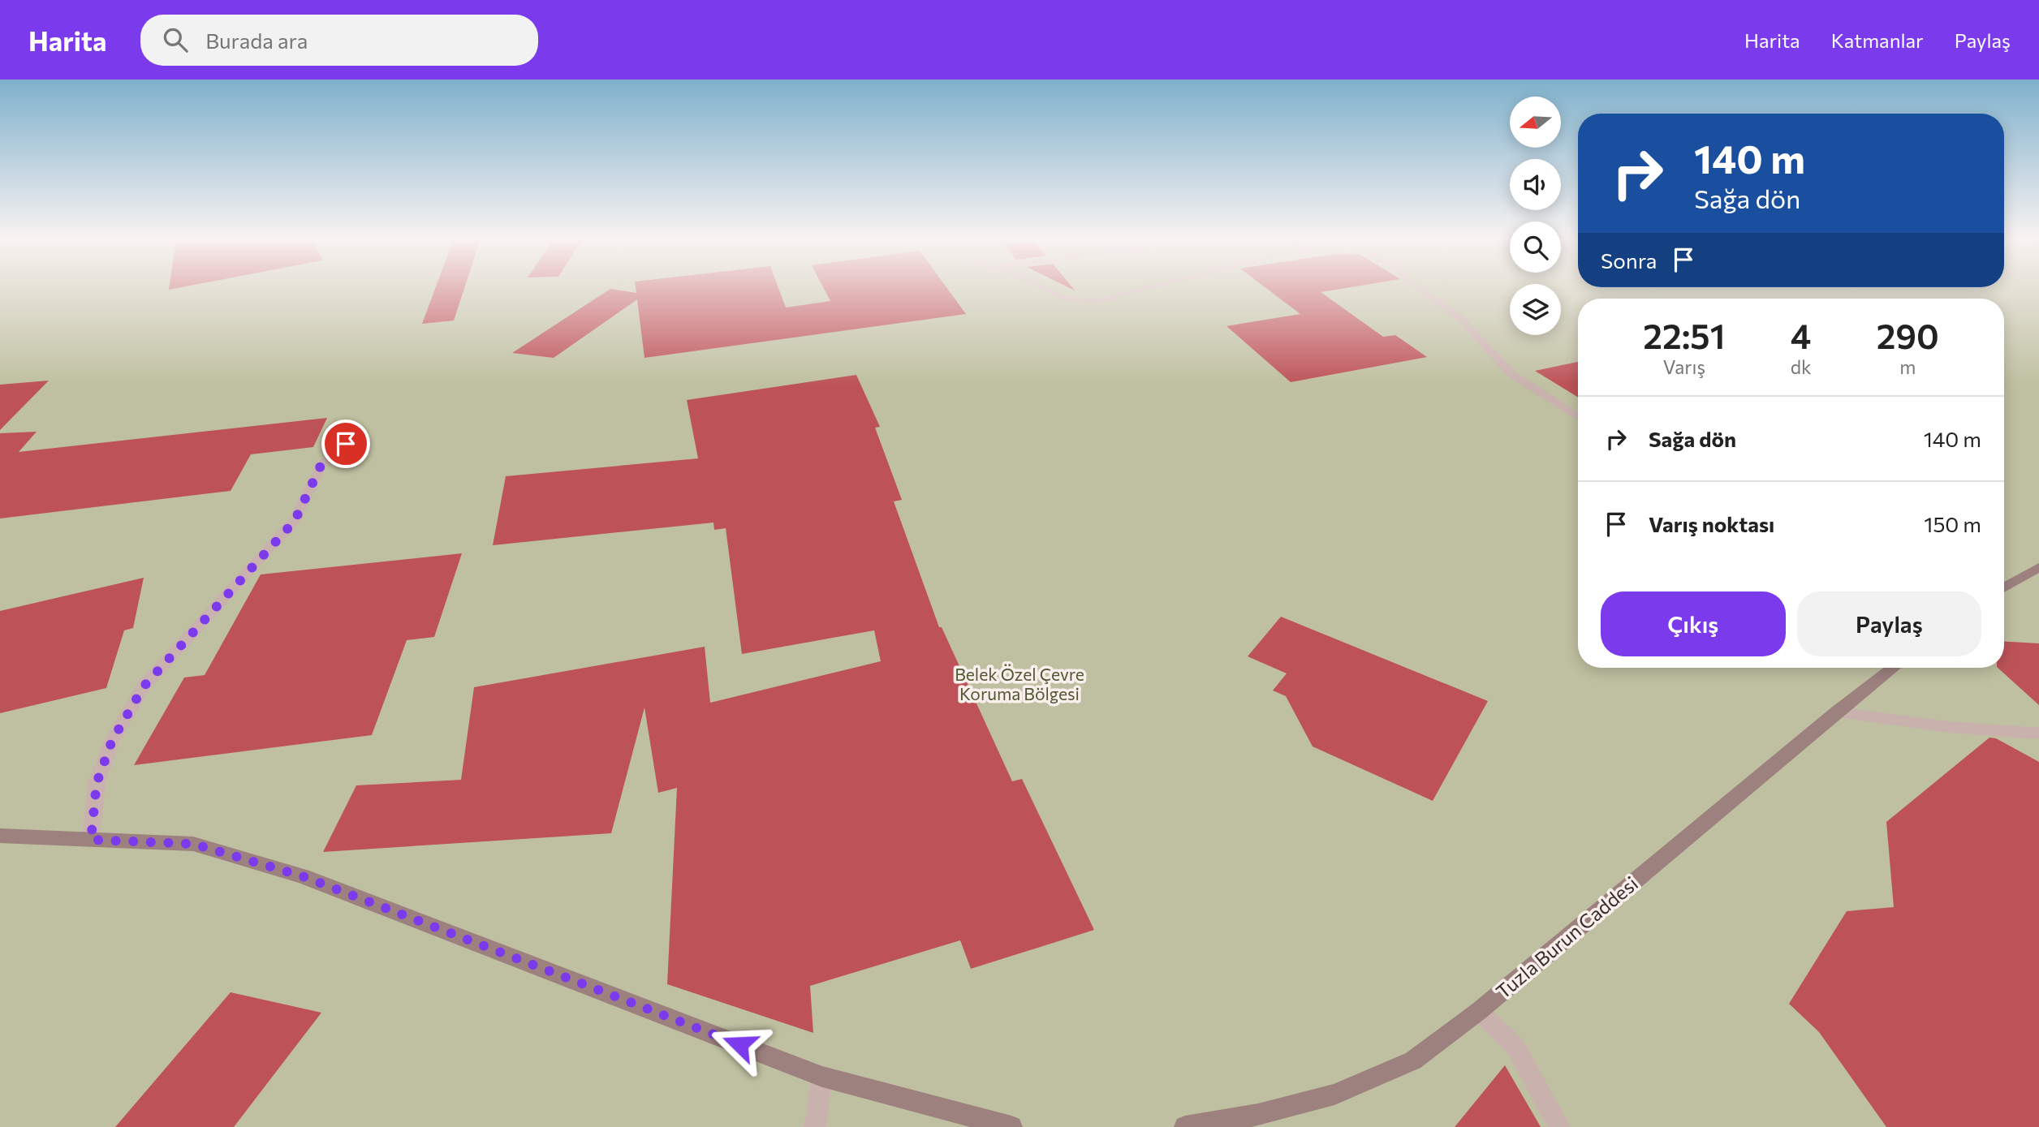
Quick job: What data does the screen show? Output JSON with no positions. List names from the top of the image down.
{
  "streets": {
    "main road": ["Tuzla Burun Caddesi"]
  },
  "parks": ["Belek Özel Çevre Koruma Bölgesi"],
  "north": "left",
  "page": {
    "header": "Harita",
    "search": "Burada ara",
    "nav": ["Harita", "Katmanlar", "Paylaş"],
    "turn": ["140 m", "Sağa dön"],
    "then": "Sonra",
    "eta": [
      "22:51",
      "Varış",
      "4",
      "dk",
      "290",
      "m"
    ],
    "list": [
      {
        "name": "Sağa dön",
        "value": "140 m"
      },
      {
        "name": "Varış noktası",
        "value": "150 m"
      }
    ],
    "buttons": ["Çıkış", "Paylaş"]
  }
}
